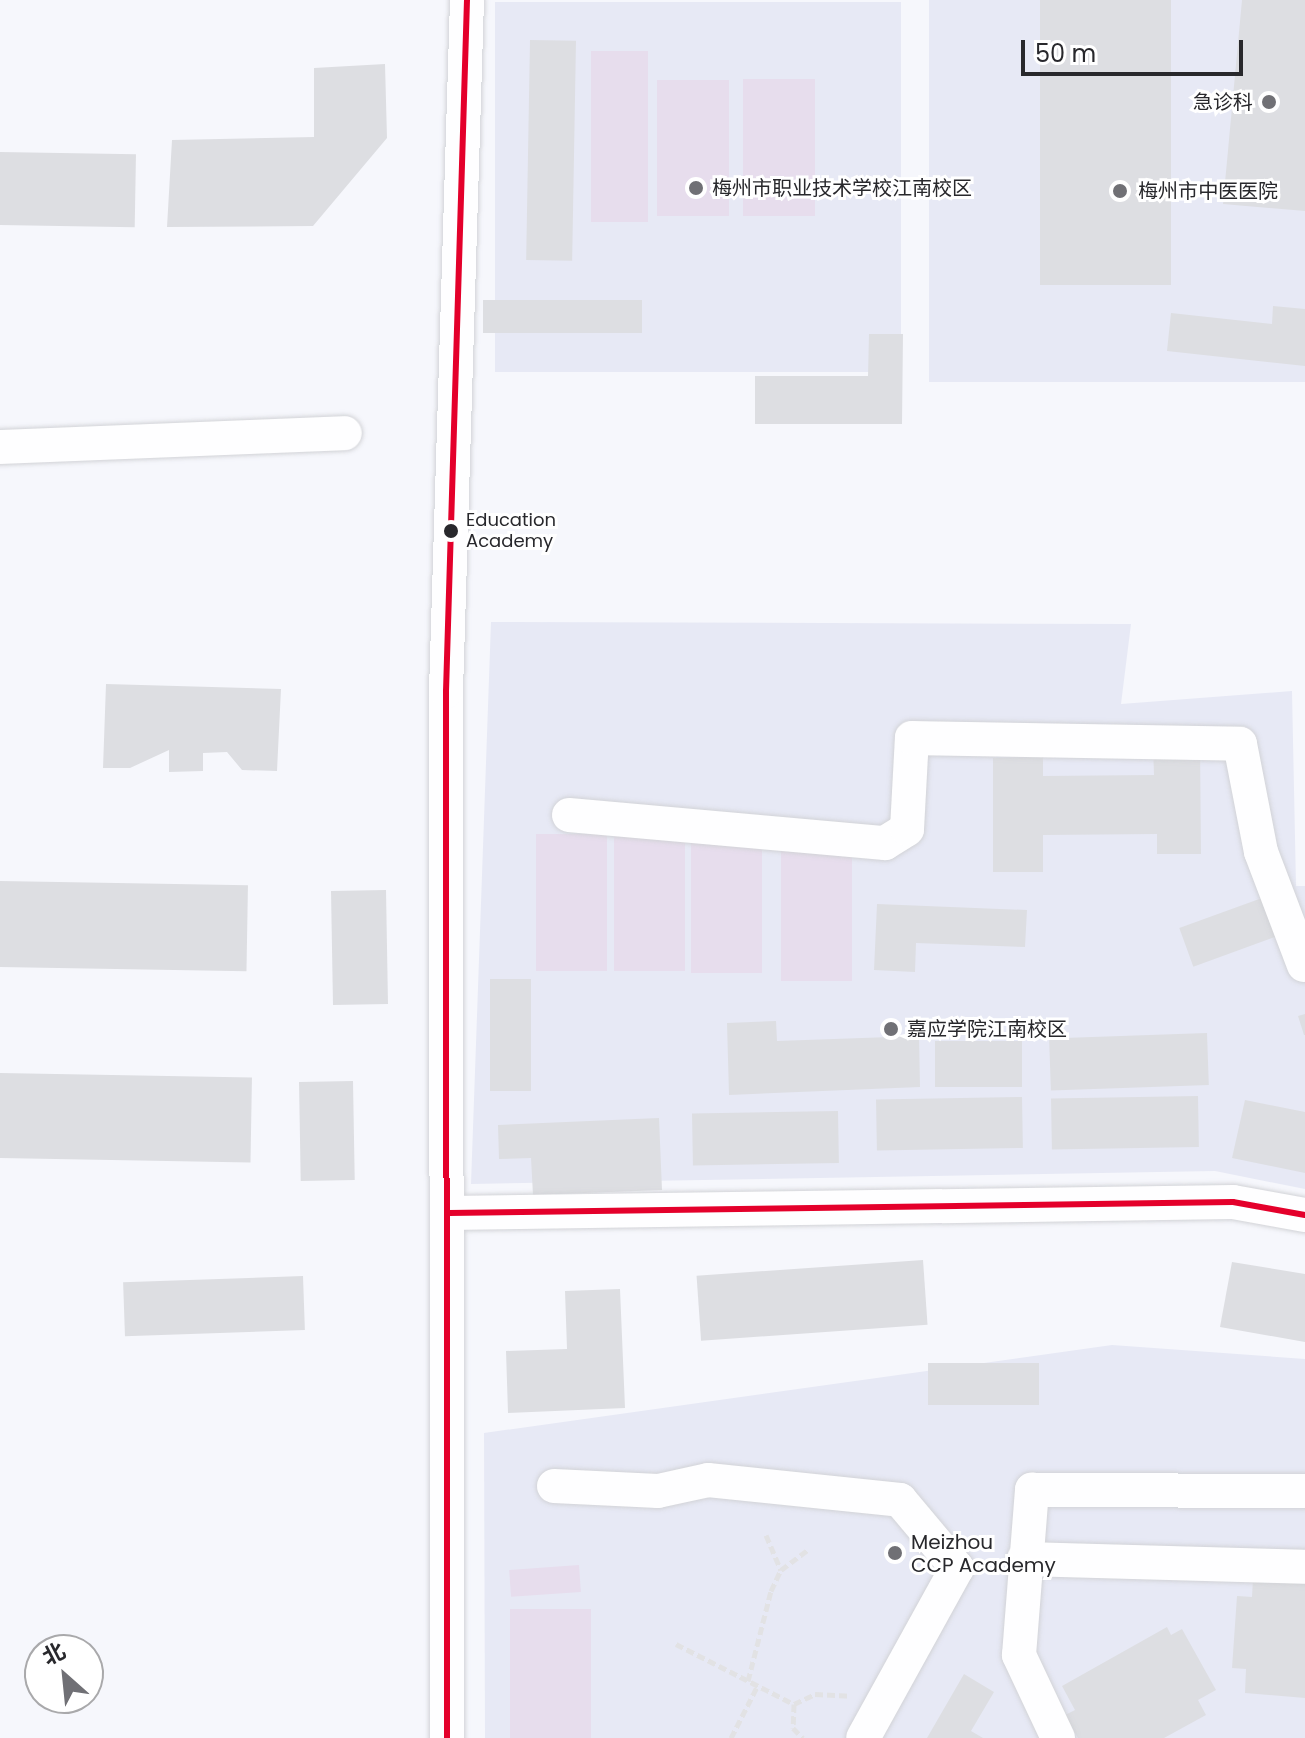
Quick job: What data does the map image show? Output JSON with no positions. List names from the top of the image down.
{
  "places": [
    "急诊科",
    "梅州市职业技术学校江南校区",
    "梅州市中医医院",
    "Education Academy",
    "嘉应学院江南校区",
    "Meizhou CCP Academy"
  ],
  "scale_bar": "50 m",
  "north": "top left"
}
